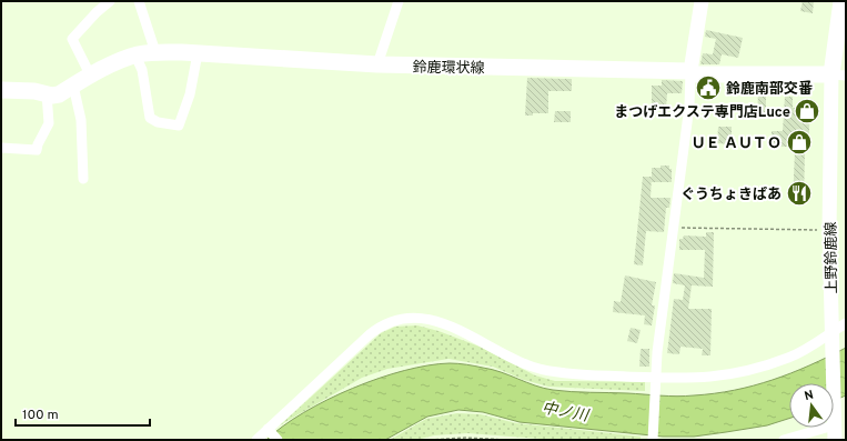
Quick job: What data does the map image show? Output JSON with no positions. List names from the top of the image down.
{
  "streets": {
    "main road": ["鈴鹿環状線", "上野鈴鹿線"]
  },
  "crossings": [
    ["鈴鹿環状線", "上野鈴鹿線"]
  ],
  "water": ["中ノ川"],
  "places": {
    "public building": ["鈴鹿南部交番"],
    "shop": ["まつげエクステ専門店Luce", "ＵＥ ＡＵＴＯ"],
    "restaurant": ["ぐうちょきぱあ"]
  },
  "scale_bar": "100 m",
  "north": "top"
}
